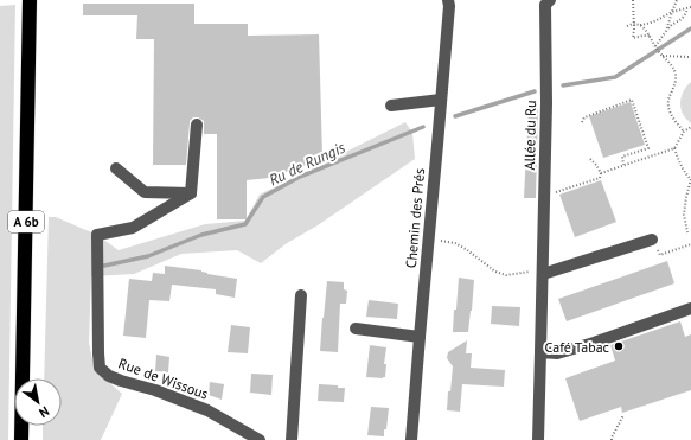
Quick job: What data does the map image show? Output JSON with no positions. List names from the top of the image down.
{
  "streets": {
    "highway": ["A 6b"],
    "street": ["Allée du Ru", "Chemin des Prés", "Rue de Wissous"]
  },
  "water": ["Ru de Rungis"],
  "places": ["Café Tabac"],
  "north": "bottom right"
}
